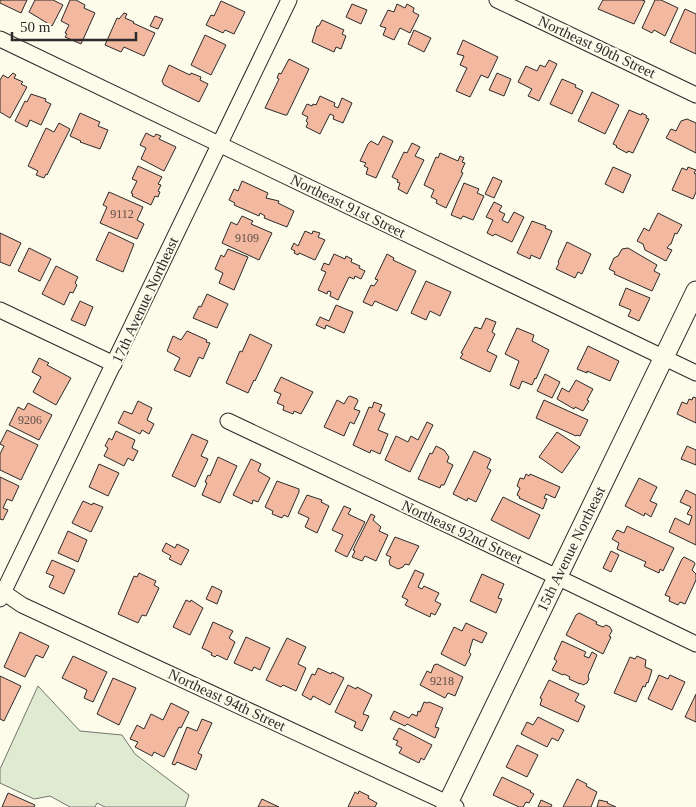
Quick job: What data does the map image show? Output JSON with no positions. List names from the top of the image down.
{
  "streets": {
    "street": [
      "Northeast 90th Street",
      "Northeast 91st Street",
      "17th Avenue Northeast",
      "Northeast 92nd Street",
      "15th Avenue Northeast",
      "Northeast 94th Street"
    ]
  },
  "crossings": [
    ["Northeast 91st Street", "17th Avenue Northeast"],
    ["Northeast 91st Street", "15th Avenue Northeast"],
    ["17th Avenue Northeast", "Northeast 94th Street"],
    ["Northeast 92nd Street", "15th Avenue Northeast"],
    ["15th Avenue Northeast", "Northeast 94th Street"]
  ],
  "house_numbers": [
    "9112",
    "9109",
    "9206",
    "9218"
  ],
  "scale_bar": "50 m"
}
